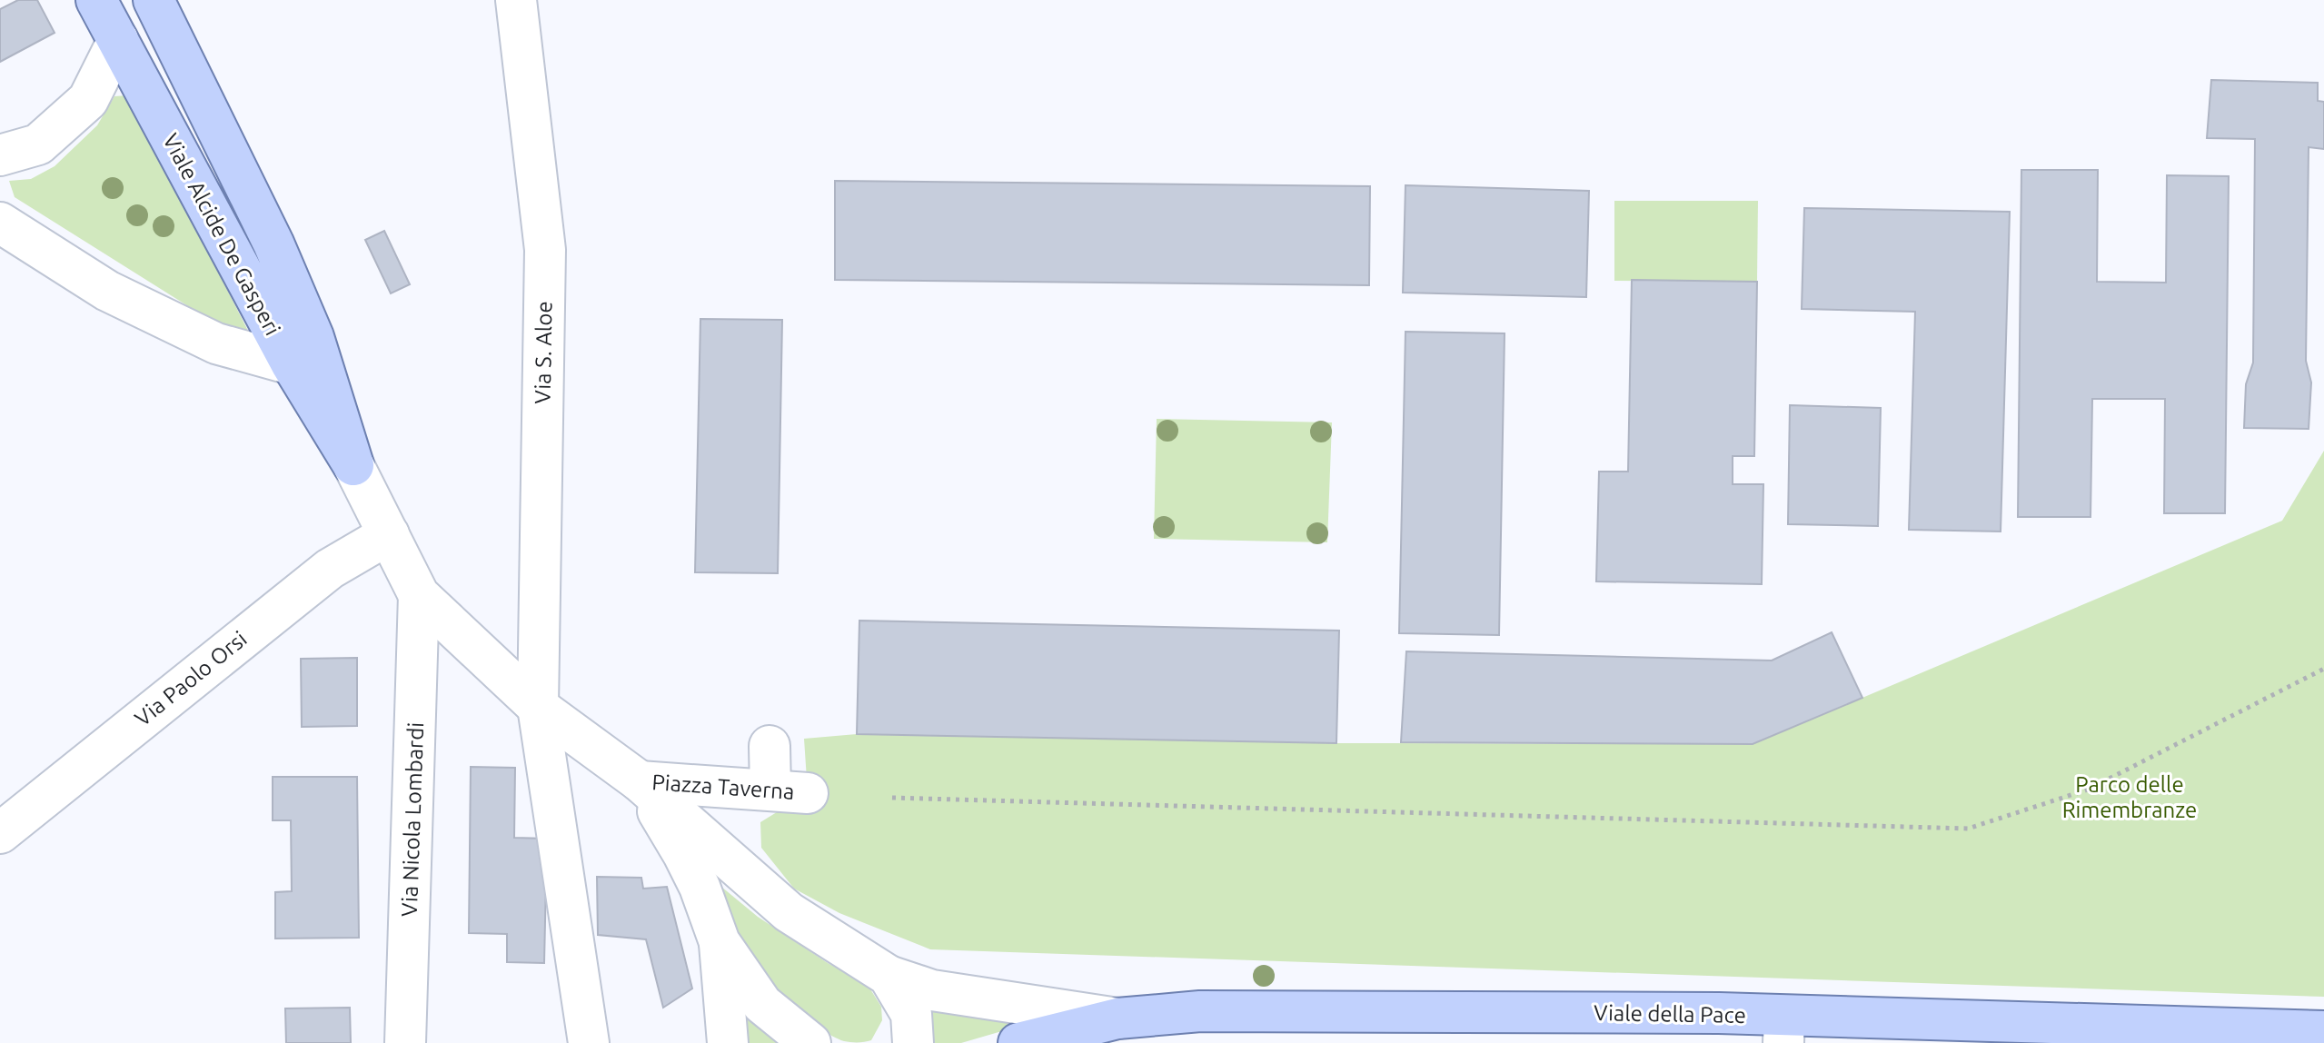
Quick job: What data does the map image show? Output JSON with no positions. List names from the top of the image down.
{
  "streets": {
    "main road": ["Viale Alcide De Gasperi", "Viale della Pace"],
    "street": [
      "Via S. Aloe",
      "Via Paolo Orsi",
      "Piazza Taverna",
      "Via Nicola Lombardi"
    ]
  },
  "crossings": [
    ["Viale Alcide De Gasperi", "Via S. Aloe"],
    ["Viale Alcide De Gasperi", "Via Paolo Orsi"],
    ["Viale Alcide De Gasperi", "Piazza Taverna"],
    ["Viale Alcide De Gasperi", "Via Nicola Lombardi"]
  ],
  "parks": ["Parco delle Rimembranze"]
}
